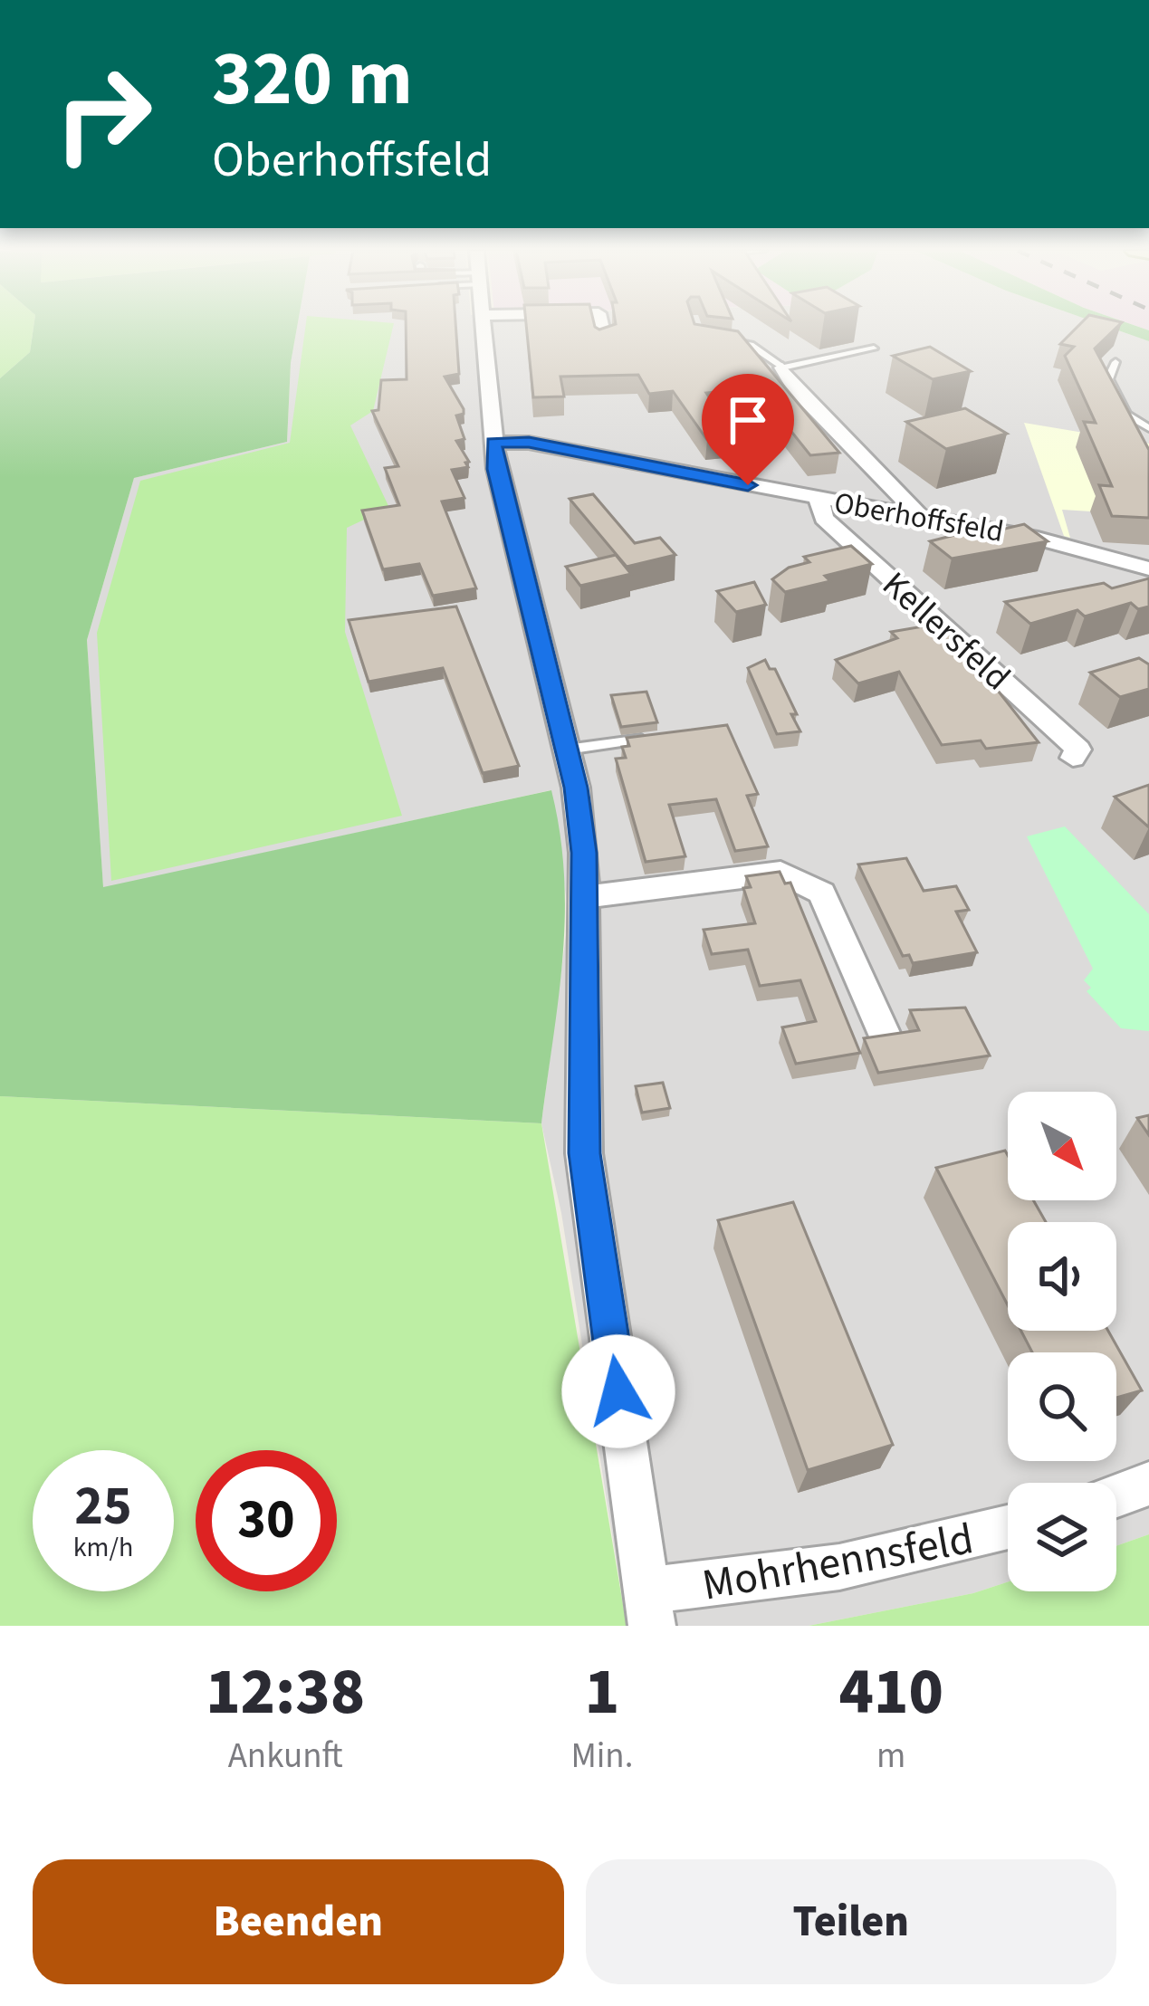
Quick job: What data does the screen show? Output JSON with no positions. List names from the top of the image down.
{
  "streets": {
    "street": ["Oberhoffsfeld", "Kellersfeld", "Mohrhennsfeld"]
  },
  "crossings": [
    ["Oberhoffsfeld", "Kellersfeld"]
  ],
  "north": "bottom right",
  "page": {
    "turn": ["320 m", "Oberhoffsfeld"],
    "speed": "25 km/h",
    "limit": "30",
    "eta": [
      "12:38",
      "Ankunft",
      "1",
      "Min.",
      "410",
      "m"
    ],
    "buttons": ["Beenden", "Teilen"]
  }
}
